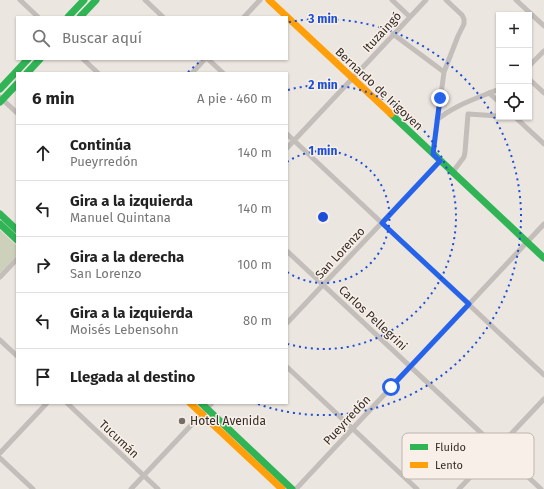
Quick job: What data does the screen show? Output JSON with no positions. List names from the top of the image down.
{
  "streets": {
    "street": [
      "Ituzaingó",
      "Bernardo de Irigoyen",
      "San Lorenzo",
      "Carlos Pellegrini",
      "Pueyrredón",
      "Tucumán"
    ]
  },
  "crossings": [
    ["Ituzaingó", "Bernardo de Irigoyen"],
    ["Bernardo de Irigoyen", "San Lorenzo"],
    ["Bernardo de Irigoyen", "Pueyrredón"],
    ["San Lorenzo", "Carlos Pellegrini"],
    ["Carlos Pellegrini", "Pueyrredón"]
  ],
  "places": ["Hotel Avenida"],
  "legend": ["Fluido", "Lento"],
  "page": {
    "map_buttons": ["+", "−"],
    "search": "Buscar aquí",
    "heading": ["6 min", "A pie · 460 m"],
    "list": [
      ["Continúa", "Pueyrredón", "140 m"],
      ["Gira a la izquierda", "Manuel Quintana", "140 m"],
      ["Gira a la derecha", "San Lorenzo", "100 m"],
      ["Gira a la izquierda", "Moisés Lebensohn", "80 m"],
      "Llegada al destino"
    ]
  },
  "rings": ["3 min", "2 min", "1 min"]
}
